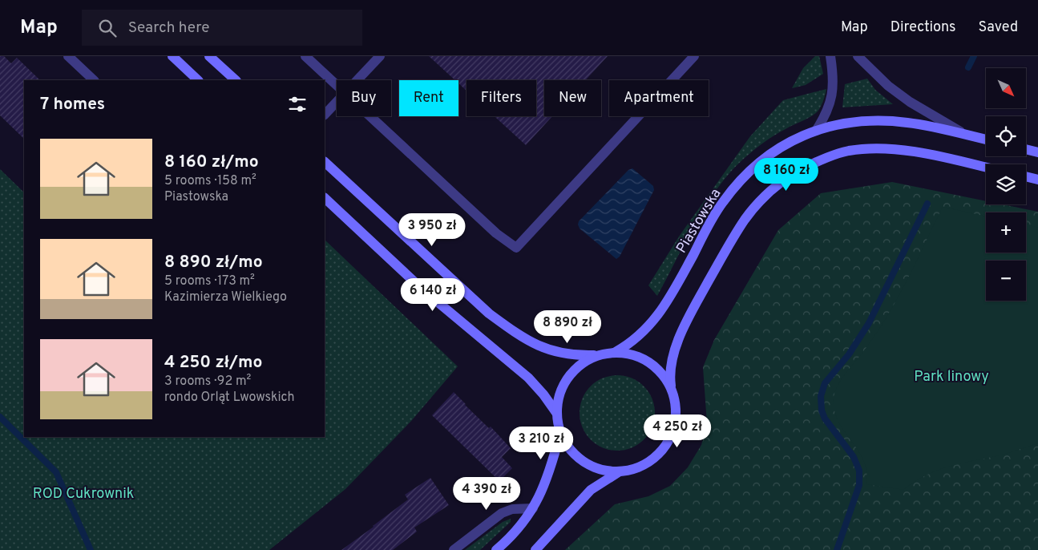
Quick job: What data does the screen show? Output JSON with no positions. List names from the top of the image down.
{
  "streets": {
    "main road": ["Piastowska"]
  },
  "parks": ["Park linowy", "ROD Cukrownik"],
  "north": "bottom right",
  "page": {
    "header": "Map",
    "search": "Search here",
    "nav": ["Map", "Directions", "Saved"],
    "map_buttons": ["+", "−"],
    "chip": [
      "Buy",
      "Rent",
      "Filters",
      "New",
      "Apartment"
    ],
    "heading": "7 homes",
    "list": [
      {
        "name": "8 160 zł/mo",
        "note": "5 rooms · 158 m² · Piastowska"
      },
      {
        "name": "8 890 zł/mo",
        "note": "5 rooms · 173 m² · Kazimierza Wielkiego"
      },
      {
        "name": "4 250 zł/mo",
        "note": "3 rooms · 92 m² · rondo Orląt Lwowskich"
      }
    ],
    "price": [
      "8 160 zł",
      "3 950 zł",
      "6 140 zł",
      "8 890 zł",
      "4 250 zł",
      "3 210 zł",
      "4 390 zł"
    ]
  }
}
